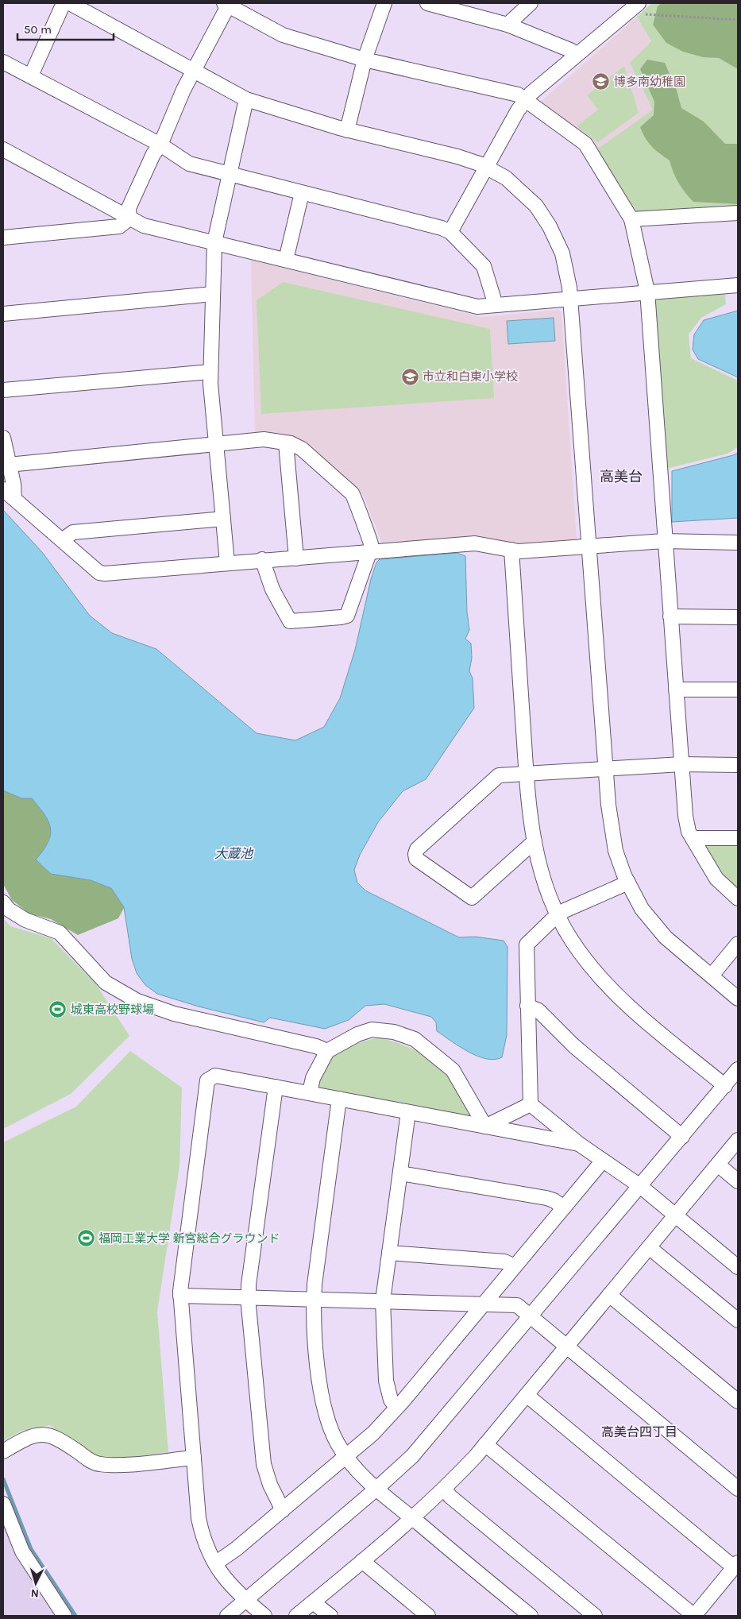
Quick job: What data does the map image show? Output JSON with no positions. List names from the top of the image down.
{
  "districts": ["高美台", "高美台四丁目"],
  "water": ["大蔵池"],
  "places": {
    "school or university": ["博多南幼稚園", "市立和白東小学校"],
    "sports": ["城東高校野球場", "福岡工業大学 新宮総合グラウンド"]
  },
  "scale_bar": "50 m",
  "north": "bottom"
}
